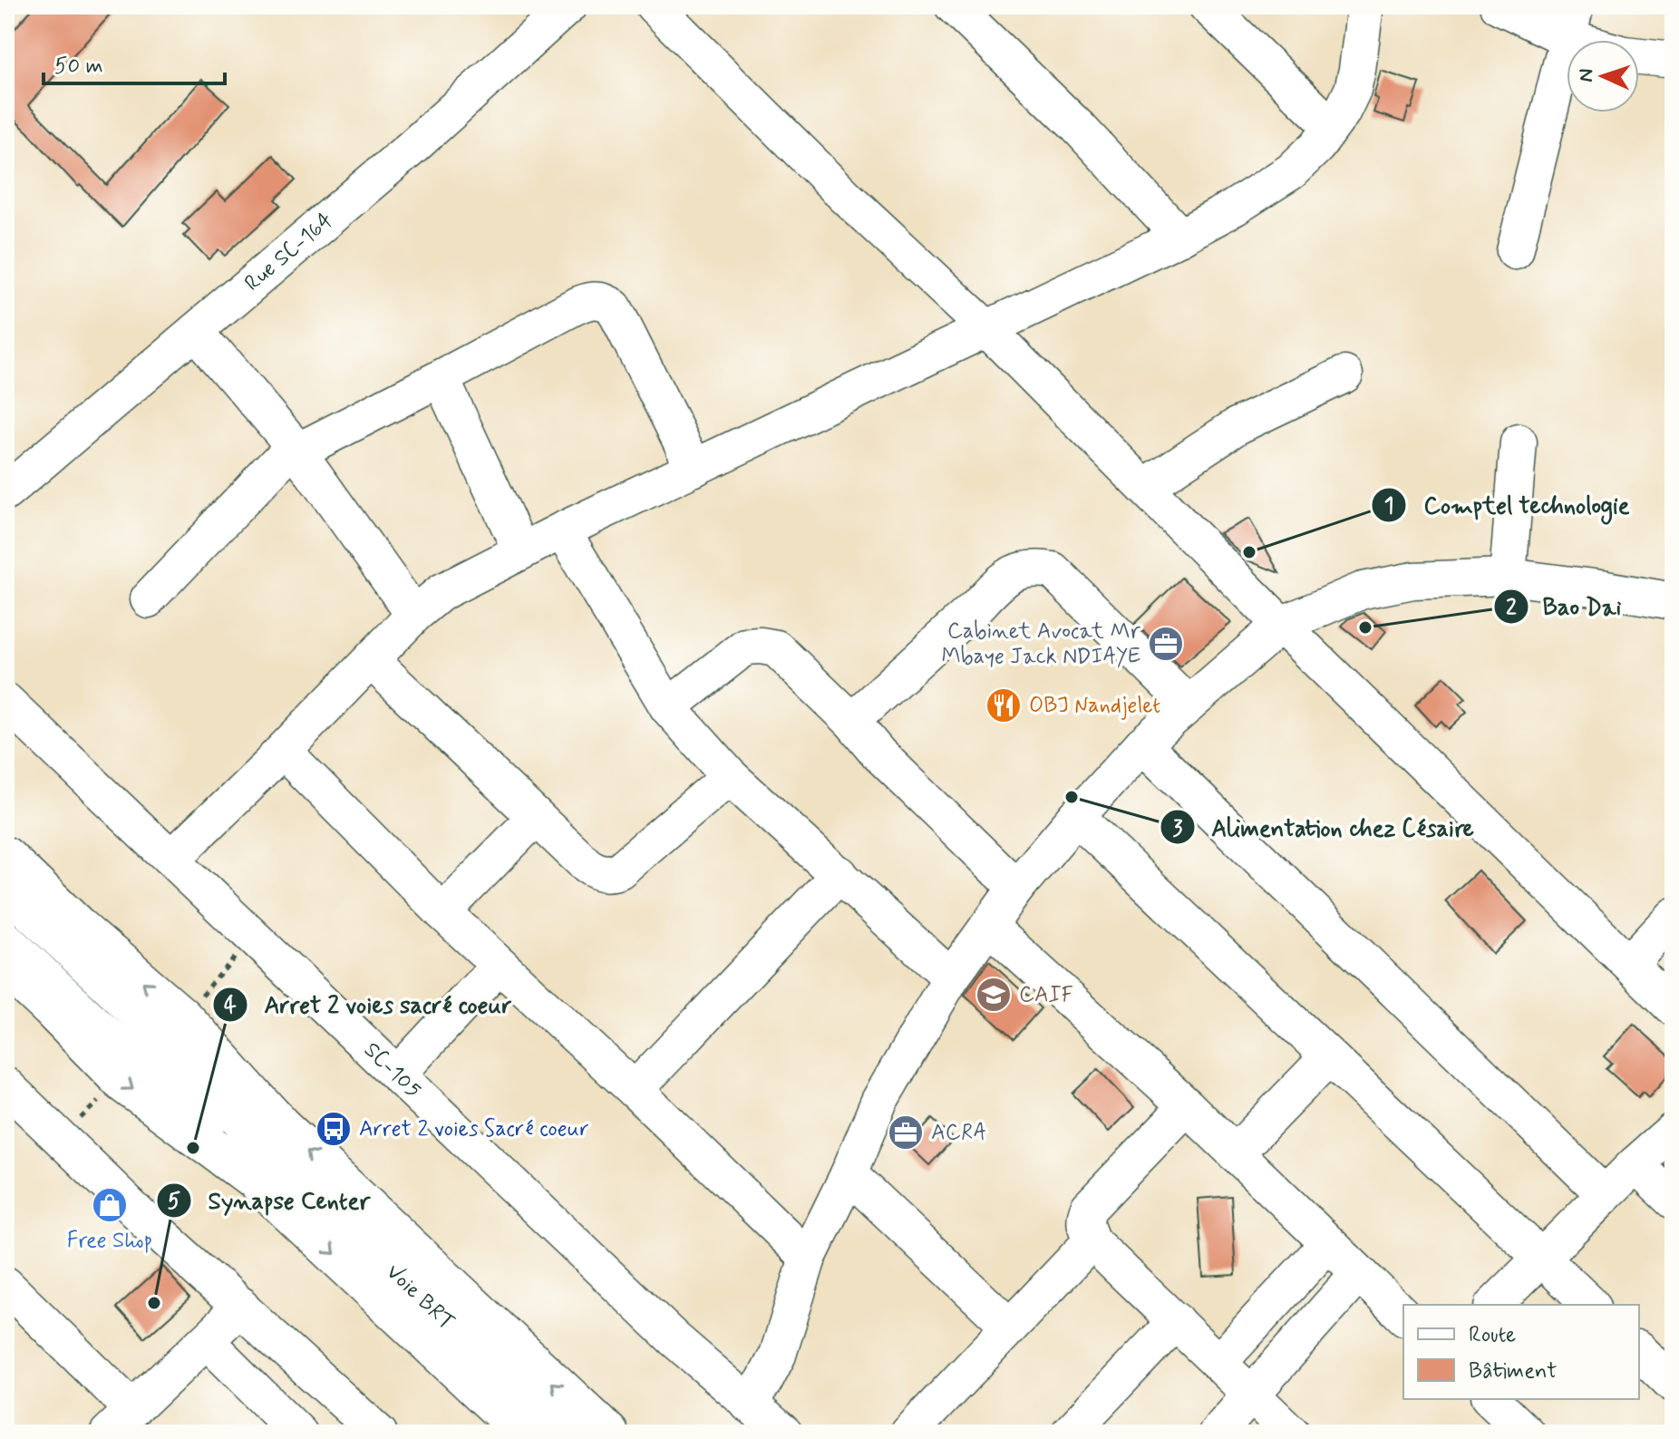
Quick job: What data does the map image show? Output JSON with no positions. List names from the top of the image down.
{
  "streets": {
    "street": ["Rue SC-164", "SC-105", "Voie BRT"]
  },
  "places": {
    "other": [
      "Comptel technologie",
      "Bao Dai",
      "Alimentation chez Césaire",
      "Arret 2 voies sacré coeur",
      "Synapse Center"
    ],
    "office": ["Cabinet Avocat Mr Mbaye Jack NDIAYE", "ACRA"],
    "restaurant": ["OBJ Nandjelet"],
    "school or university": ["CAIF"],
    "bus stop": ["Arret 2 voies Sacré coeur"],
    "shop": ["Free Shop"]
  },
  "legend": ["Route", "Bâtiment"],
  "scale_bar": "50 m",
  "north": "left"
}
